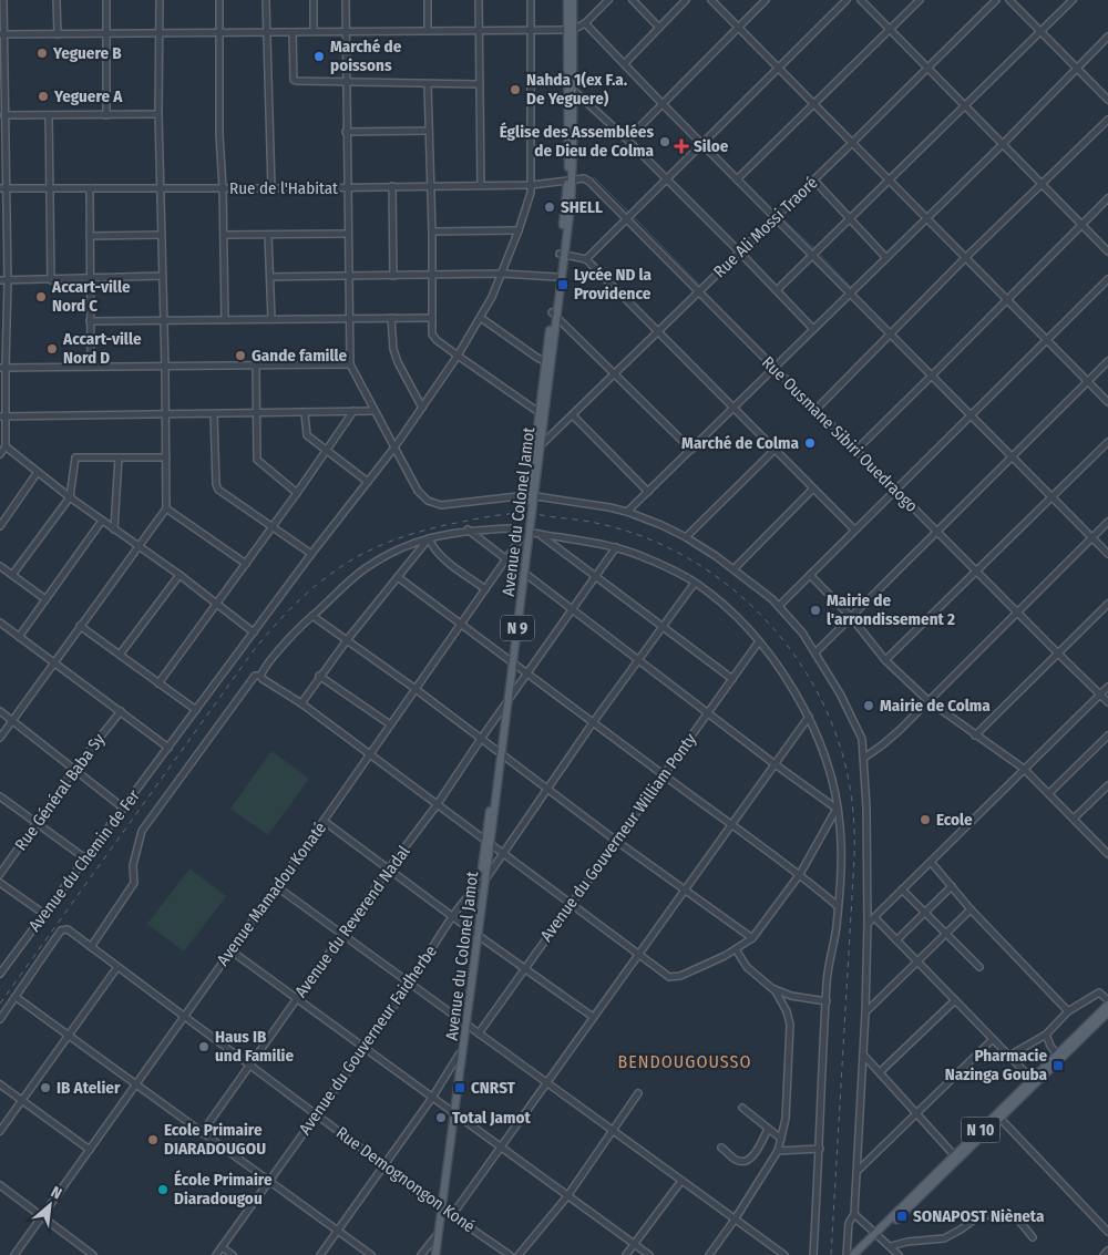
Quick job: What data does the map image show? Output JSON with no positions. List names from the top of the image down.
{
  "streets": {
    "main road": ["Avenue du Colonel Jamot", "N 9", "N 10"],
    "street": [
      "Rue de l'Habitat",
      "Rue Ali Mossi Traoré",
      "Rue Ousmane Sibiri Ouedraogo",
      "Rue Général Baba Sy",
      "Avenue du Gouverneur William Ponty",
      "Avenue du Chemin de Fer",
      "Avenue Mamadou Konaté",
      "Avenue du Reverend Nadal",
      "Avenue du Gouverneur Faidherbe",
      "Rue Demognongon Koné"
    ]
  },
  "crossings": [
    ["Rue de l'Habitat", "Rue Ousmane Sibiri Ouedraogo"],
    ["Rue de l'Habitat", "Avenue du Colonel Jamot"],
    ["Rue de l'Habitat", "Avenue du Chemin de Fer"],
    ["Rue Ali Mossi Traoré", "Rue Ousmane Sibiri Ouedraogo"],
    ["Rue Ali Mossi Traoré", "Avenue du Colonel Jamot"],
    ["Rue Ousmane Sibiri Ouedraogo", "Avenue du Colonel Jamot"],
    ["Avenue du Colonel Jamot", "Avenue Mamadou Konaté"],
    ["Avenue du Colonel Jamot", "Avenue du Reverend Nadal"],
    ["Avenue du Colonel Jamot", "Avenue du Gouverneur Faidherbe"],
    ["Avenue du Colonel Jamot", "Rue Demognongon Koné"],
    ["Avenue du Chemin de Fer", "Rue Demognongon Koné"],
    ["Avenue Mamadou Konaté", "Rue Demognongon Koné"],
    ["Avenue du Reverend Nadal", "Rue Demognongon Koné"],
    ["Avenue du Gouverneur Faidherbe", "Rue Demognongon Koné"]
  ],
  "districts": ["BENDOUGOUSSO"],
  "places": {
    "other": [
      "Yeguere B",
      "Marché de poissons",
      "Nahda 1(ex F.a. De Yeguere)",
      "Yeguere A",
      "Église des Assemblées de Dieu de Colma",
      "SHELL",
      "Accart-ville Nord C",
      "Accart-ville Nord D",
      "Gande famille",
      "Marché de Colma",
      "Mairie de l'arrondissement 2",
      "Mairie de Colma",
      "Ecole",
      "Haus IB und Familie",
      "IB Atelier",
      "Total Jamot",
      "Ecole Primaire DIARADOUGOU",
      "École Primaire Diaradougou"
    ],
    "health": ["Siloe"],
    "transit": [
      "Lycée ND la Providence",
      "Pharmacie Nazinga Gouba",
      "CNRST",
      "SONAPOST Nièneta"
    ]
  },
  "north": "top right"
}
